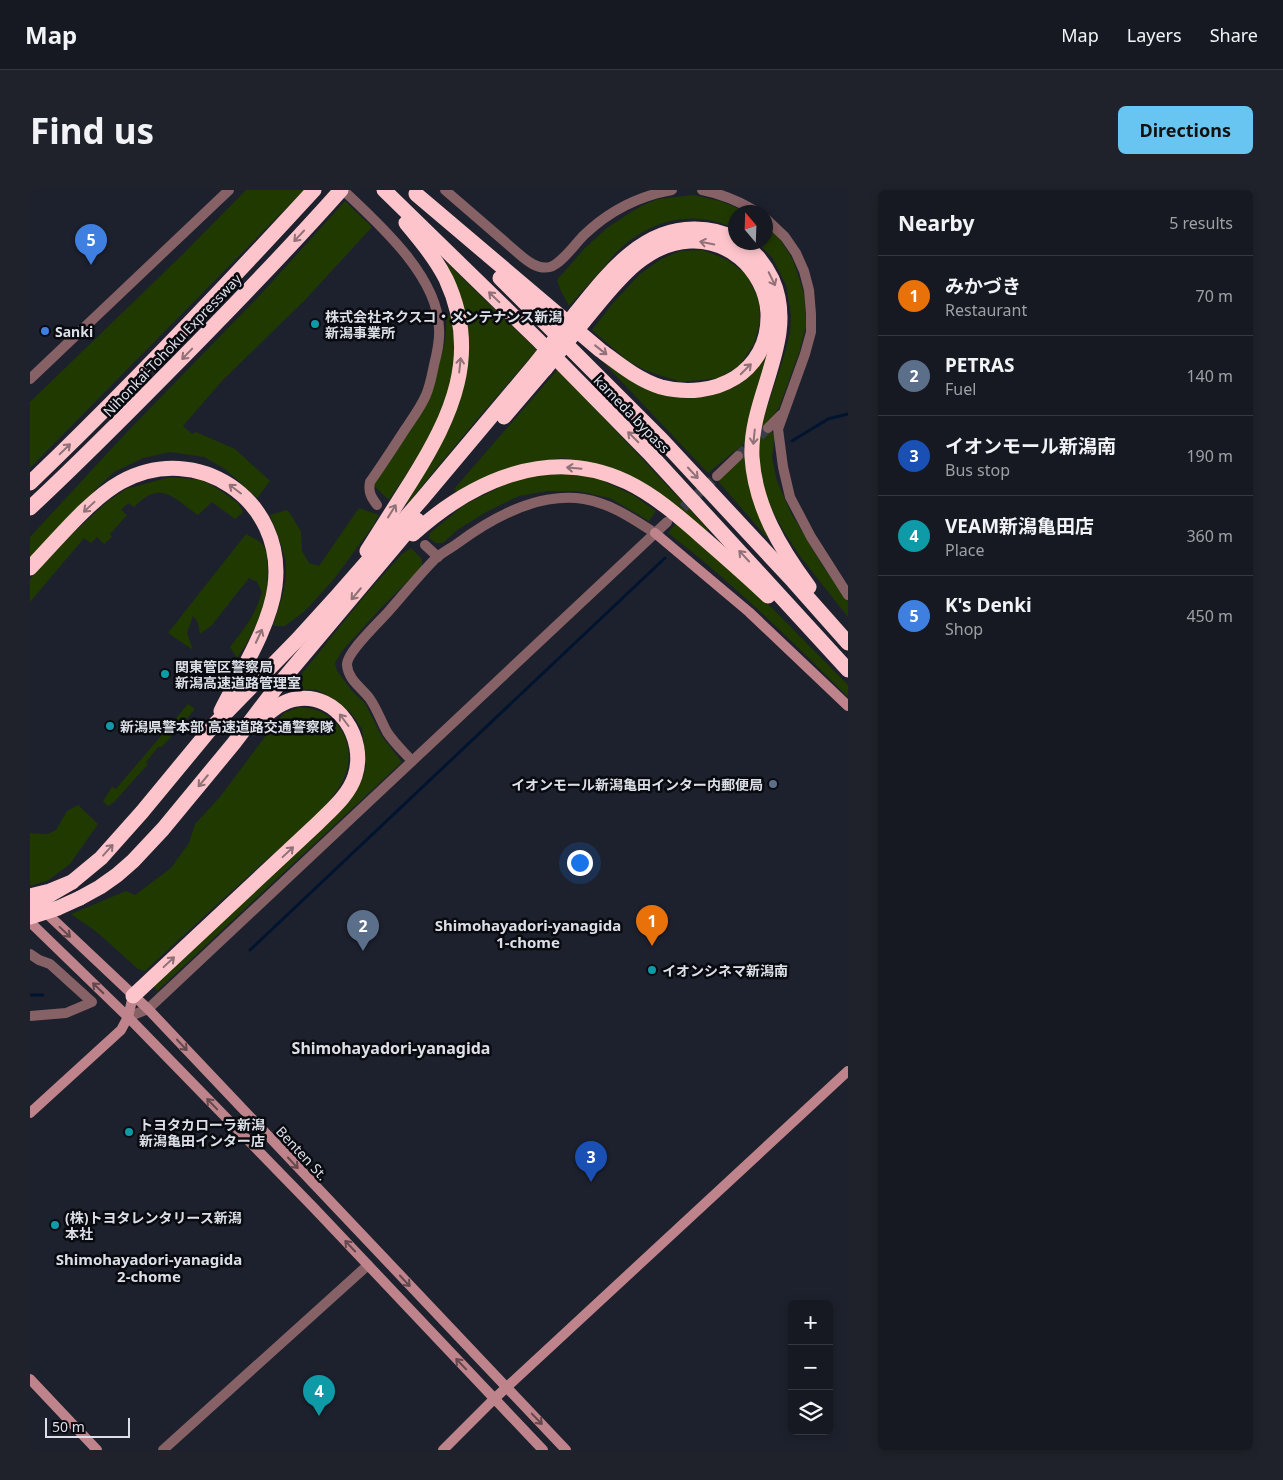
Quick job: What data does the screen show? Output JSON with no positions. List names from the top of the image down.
{
  "streets": {
    "highway": ["Nihonkai-Tohoku Expressway", "kameda bypass"],
    "street": ["Benten St."]
  },
  "districts": ["Shimohayadori-yanagida 1-chome", "Shimohayadori-yanagida", "Shimohayadori-yanagida 2-chome"],
  "places": [
    "株式会社ネクスコ・メンテナンス新潟 新潟事業所",
    "Sanki",
    "関東管区警察局 新潟高速道路管理室",
    "新潟県警本部 高速道路交通警察隊",
    "イオンモール新潟亀田インター内郵便局",
    "イオンシネマ新潟南",
    "トヨタカローラ新潟 新潟亀田インター店",
    "(株)トヨタレンタリース新潟 本社"
  ],
  "scale_bar": "50 m",
  "north": "top",
  "page": {
    "header": "Map",
    "nav": ["Map", "Layers", "Share"],
    "buttons": "Directions",
    "title": "Find us",
    "heading": ["Nearby", "5 results"],
    "pins": [
      "5",
      "1",
      "2",
      "3",
      "4"
    ],
    "list": [
      {
        "mark": "1",
        "name": "みかづき",
        "note": "Restaurant",
        "value": "70 m"
      },
      {
        "mark": "2",
        "name": "PETRAS",
        "note": "Fuel",
        "value": "140 m"
      },
      {
        "mark": "3",
        "name": "イオンモール新潟南",
        "note": "Bus stop",
        "value": "190 m"
      },
      {
        "mark": "4",
        "name": "VEAM新潟亀田店",
        "note": "Place",
        "value": "360 m"
      },
      {
        "mark": "5",
        "name": "K's Denki",
        "note": "Shop",
        "value": "450 m"
      }
    ],
    "map_buttons": ["+", "−"],
    "scale": "50 m"
  }
}
